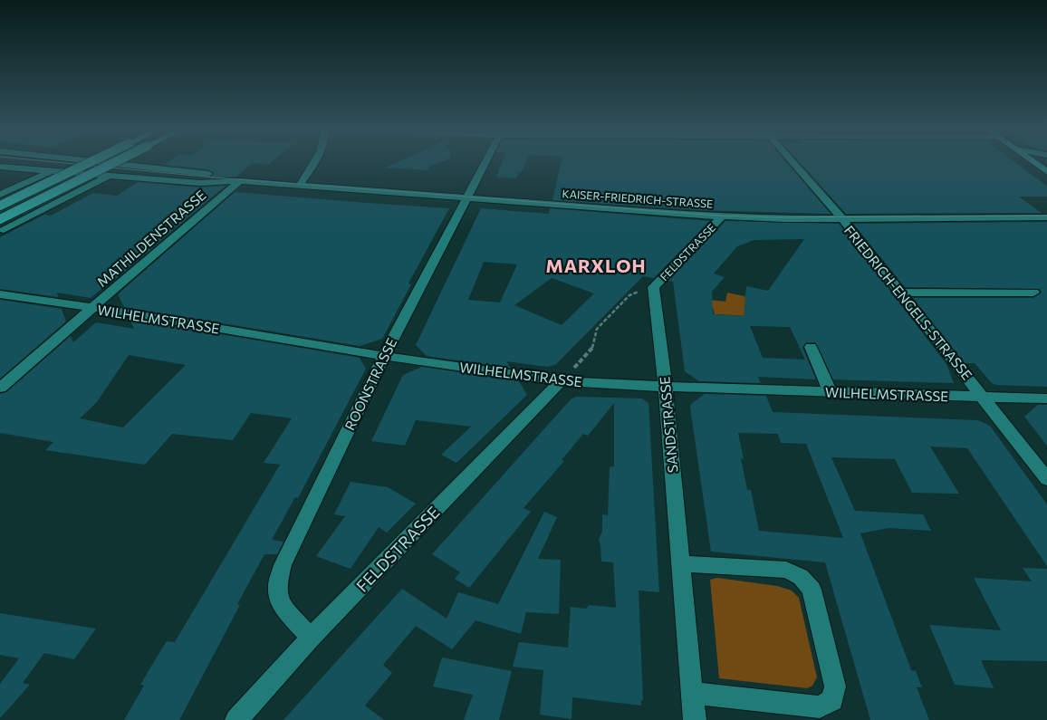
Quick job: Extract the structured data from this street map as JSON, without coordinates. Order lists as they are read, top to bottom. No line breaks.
{"streets":{"street":["KAISER-FRIEDRICH-STRASSE","MATHILDENSTRASSE","FELDSTRASSE","FRIEDRICH-ENGELS-STRASSE","WILHELMSTRASSE","ROONSTRASSE","SANDSTRASSE"]},"crossings":[["KAISER-FRIEDRICH-STRASSE","MATHILDENSTRASSE"],["KAISER-FRIEDRICH-STRASSE","FELDSTRASSE"],["KAISER-FRIEDRICH-STRASSE","FRIEDRICH-ENGELS-STRASSE"],["KAISER-FRIEDRICH-STRASSE","ROONSTRASSE"],["MATHILDENSTRASSE","WILHELMSTRASSE"],["FELDSTRASSE","WILHELMSTRASSE"],["FELDSTRASSE","ROONSTRASSE"],["FELDSTRASSE","SANDSTRASSE"],["FRIEDRICH-ENGELS-STRASSE","WILHELMSTRASSE"],["WILHELMSTRASSE","ROONSTRASSE"],["WILHELMSTRASSE","SANDSTRASSE"]],"districts":["MARXLOH"]}
